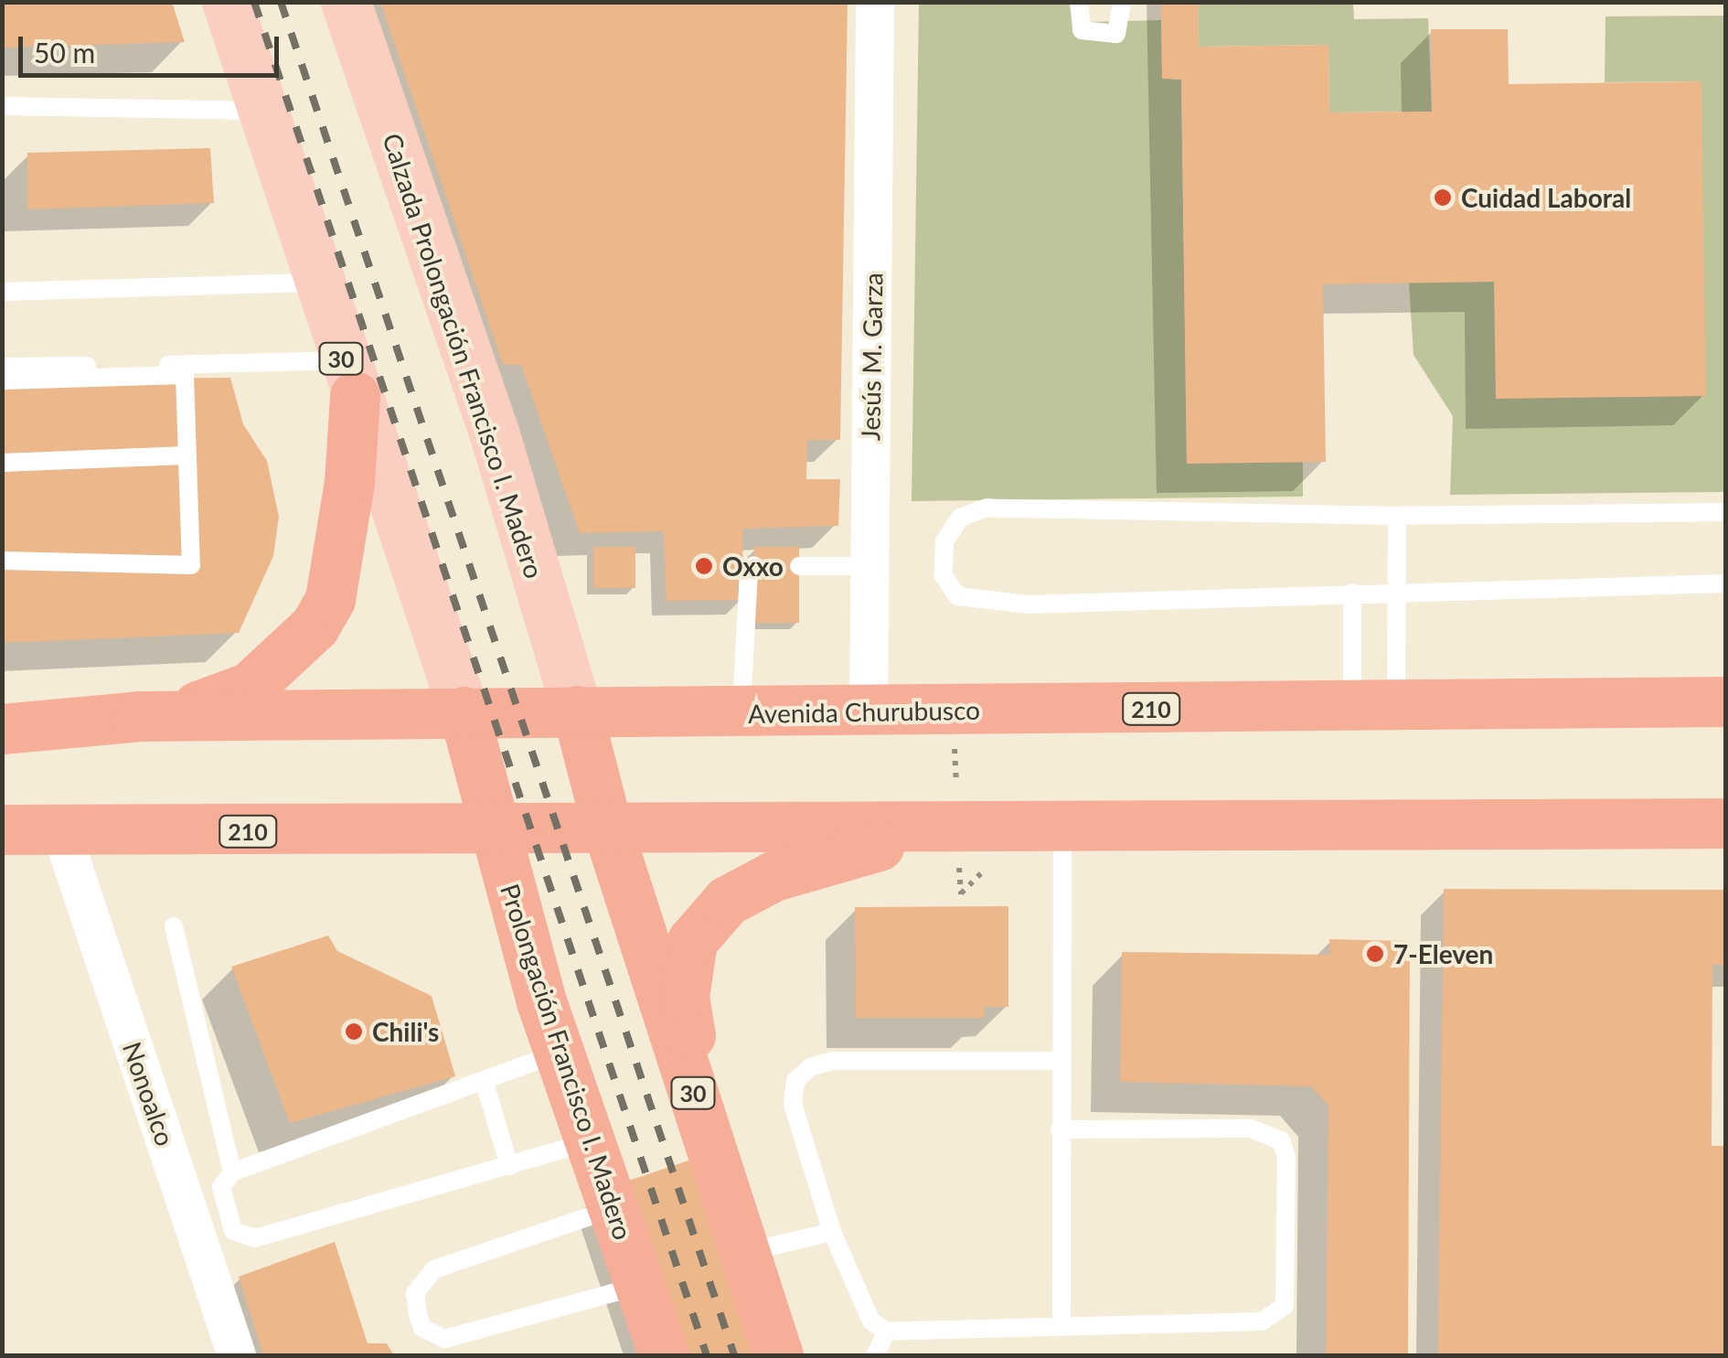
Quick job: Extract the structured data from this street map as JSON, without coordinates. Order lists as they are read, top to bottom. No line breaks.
{"streets":{"highway":["30","210","Avenida Churubusco","Prolongación Francisco I. Madero"],"main road":["Calzada Prolongación Francisco I. Madero"],"street":["Jesús M. Garza","Nonoalco"]},"crossings":[["Calzada Prolongación Francisco I. Madero","30"],["Calzada Prolongación Francisco I. Madero","Avenida Churubusco"],["Jesús M. Garza","Avenida Churubusco"],["30","210"],["30","Avenida Churubusco"],["30","Prolongación Francisco I. Madero"],["210","Prolongación Francisco I. Madero"],["210","Nonoalco"],["Avenida Churubusco","Prolongación Francisco I. Madero"]],"places":["Cuidad Laboral","Oxxo","7-Eleven","Chili's"],"scale_bar":"50 m"}
